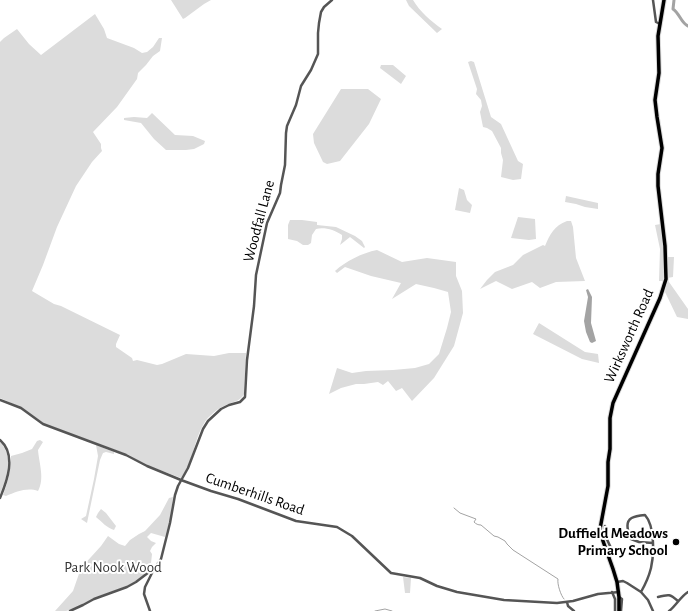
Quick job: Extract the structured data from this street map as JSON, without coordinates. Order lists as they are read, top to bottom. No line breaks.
{"streets":{"main road":["Wirksworth Road"],"street":["Woodfall Lane","Cumberhills Road"]},"crossings":[["Woodfall Lane","Cumberhills Road"],["Wirksworth Road","Cumberhills Road"]],"parks":["Park Nook Wood"],"places":["Duffield Meadows Primary School"]}
